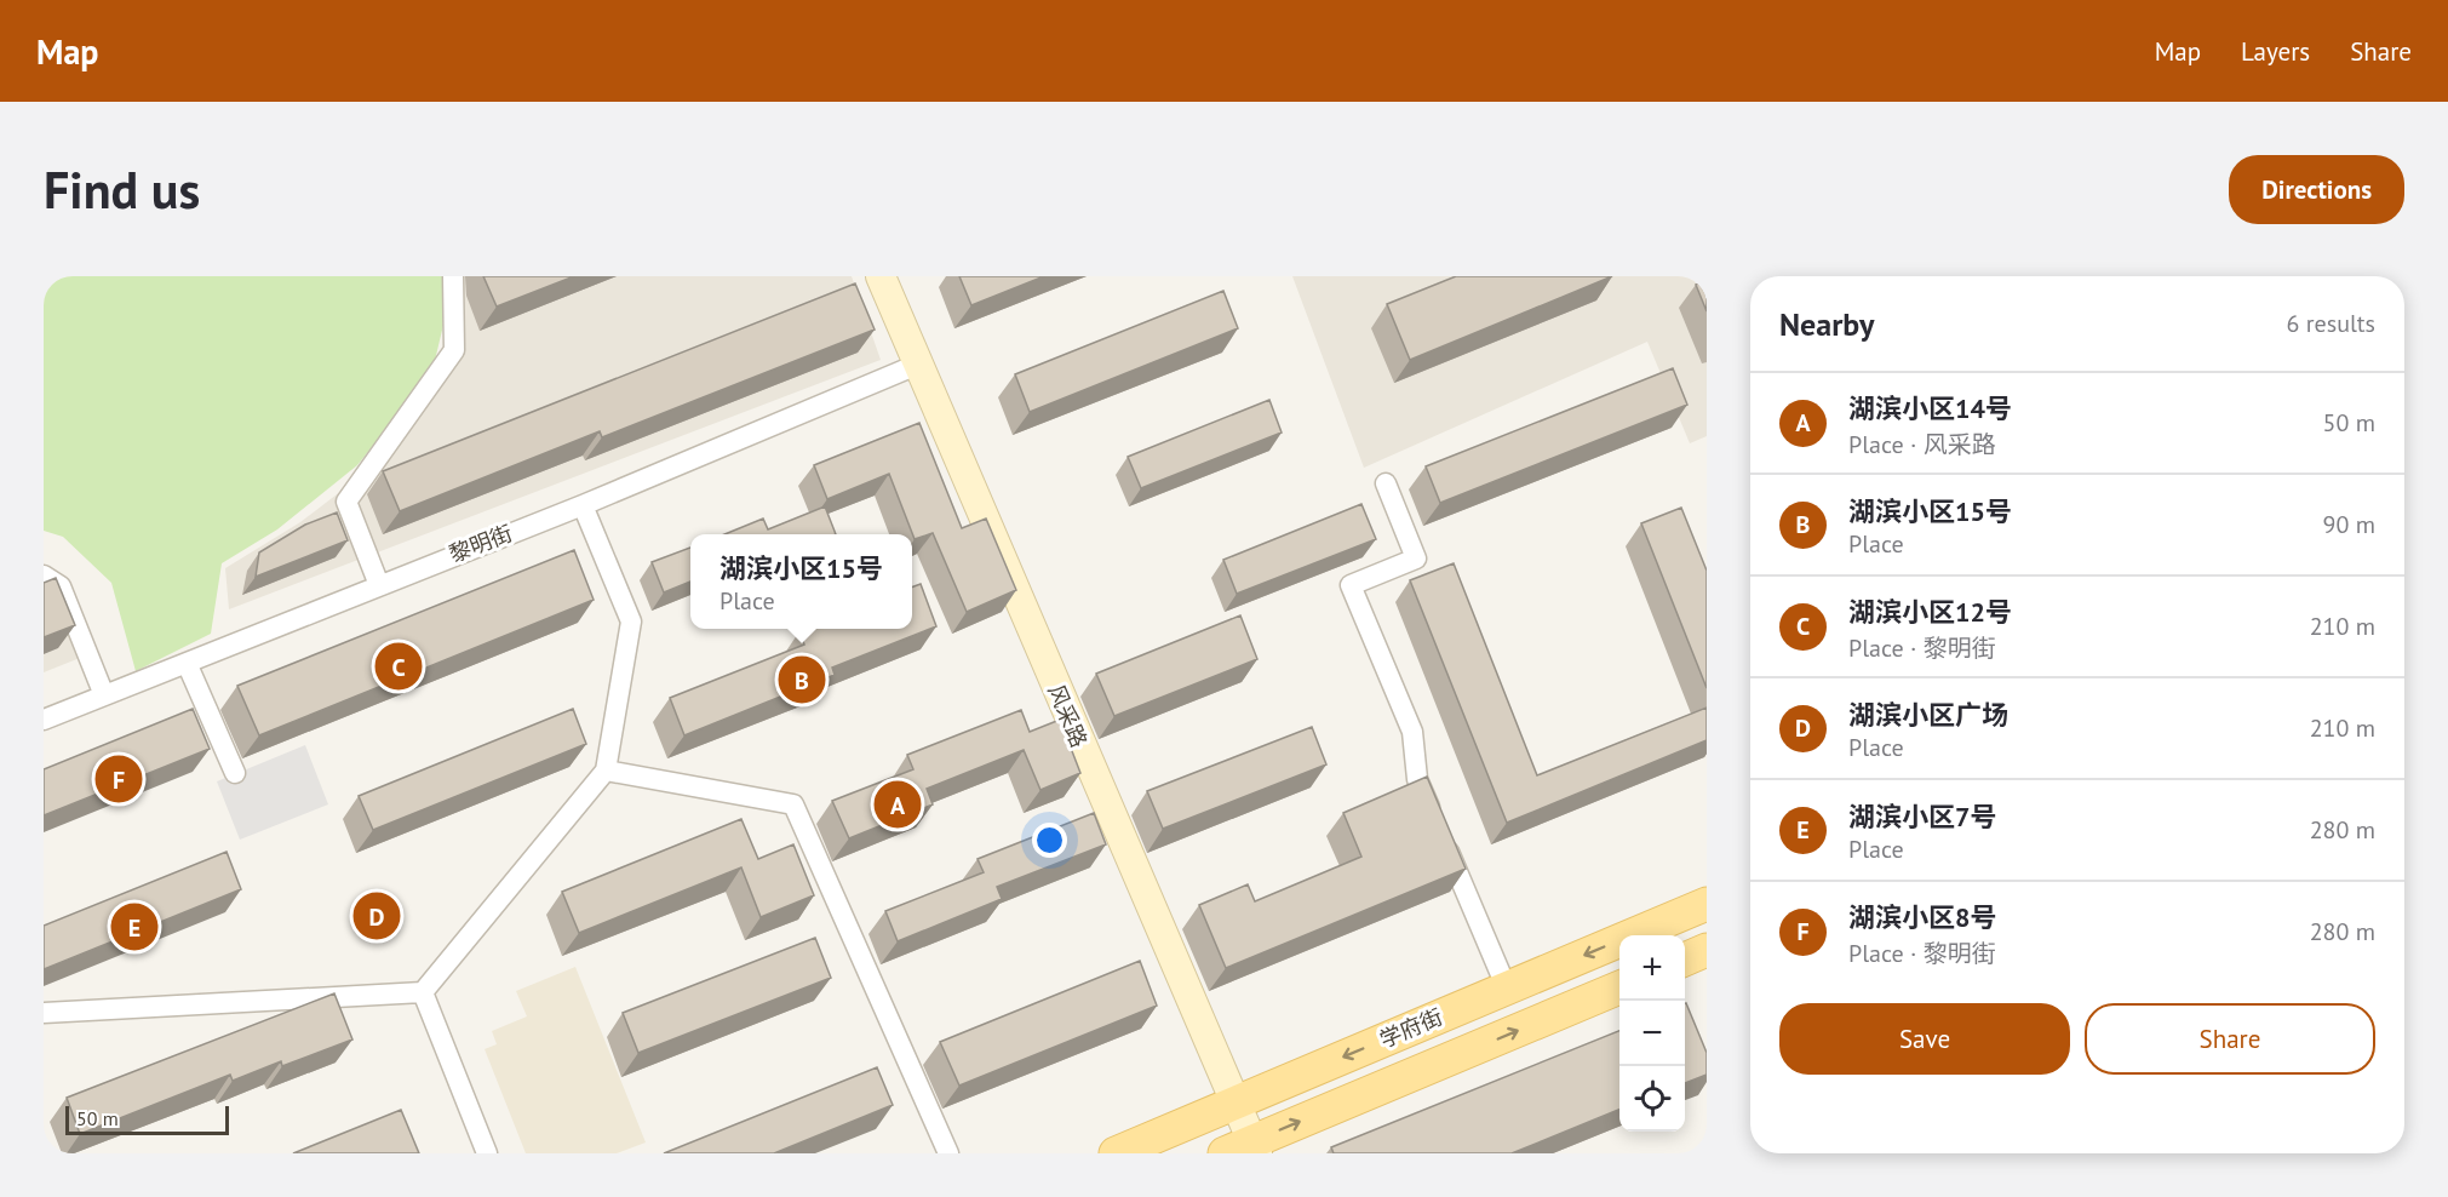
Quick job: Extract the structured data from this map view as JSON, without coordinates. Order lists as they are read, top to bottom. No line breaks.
{"streets":{"main road":["风采路","学府街"],"street":["黎明街"]},"crossings":[["黎明街","风采路"],["风采路","学府街"]],"scale_bar":"50 m","page":{"header":"Map","nav":["Map","Layers","Share"],"buttons":["Directions",["Save","Share"]],"title":"Find us","heading":["Nearby","6 results"],"list":[{"mark":"A","name":"湖滨小区14号","note":"Place · 风采路","value":"50 m"},{"mark":"B","name":"湖滨小区15号","note":"Place","value":"90 m"},{"mark":"C","name":"湖滨小区12号","note":"Place · 黎明街","value":"210 m"},{"mark":"D","name":"湖滨小区广场","note":"Place","value":"210 m"},{"mark":"E","name":"湖滨小区7号","note":"Place","value":"280 m"},{"mark":"F","name":"湖滨小区8号","note":"Place · 黎明街","value":"280 m"}],"popup":["湖滨小区15号","Place"],"pins":["C","B","F","A","D","E"],"map_buttons":["+","−"],"scale":"50 m"}}
